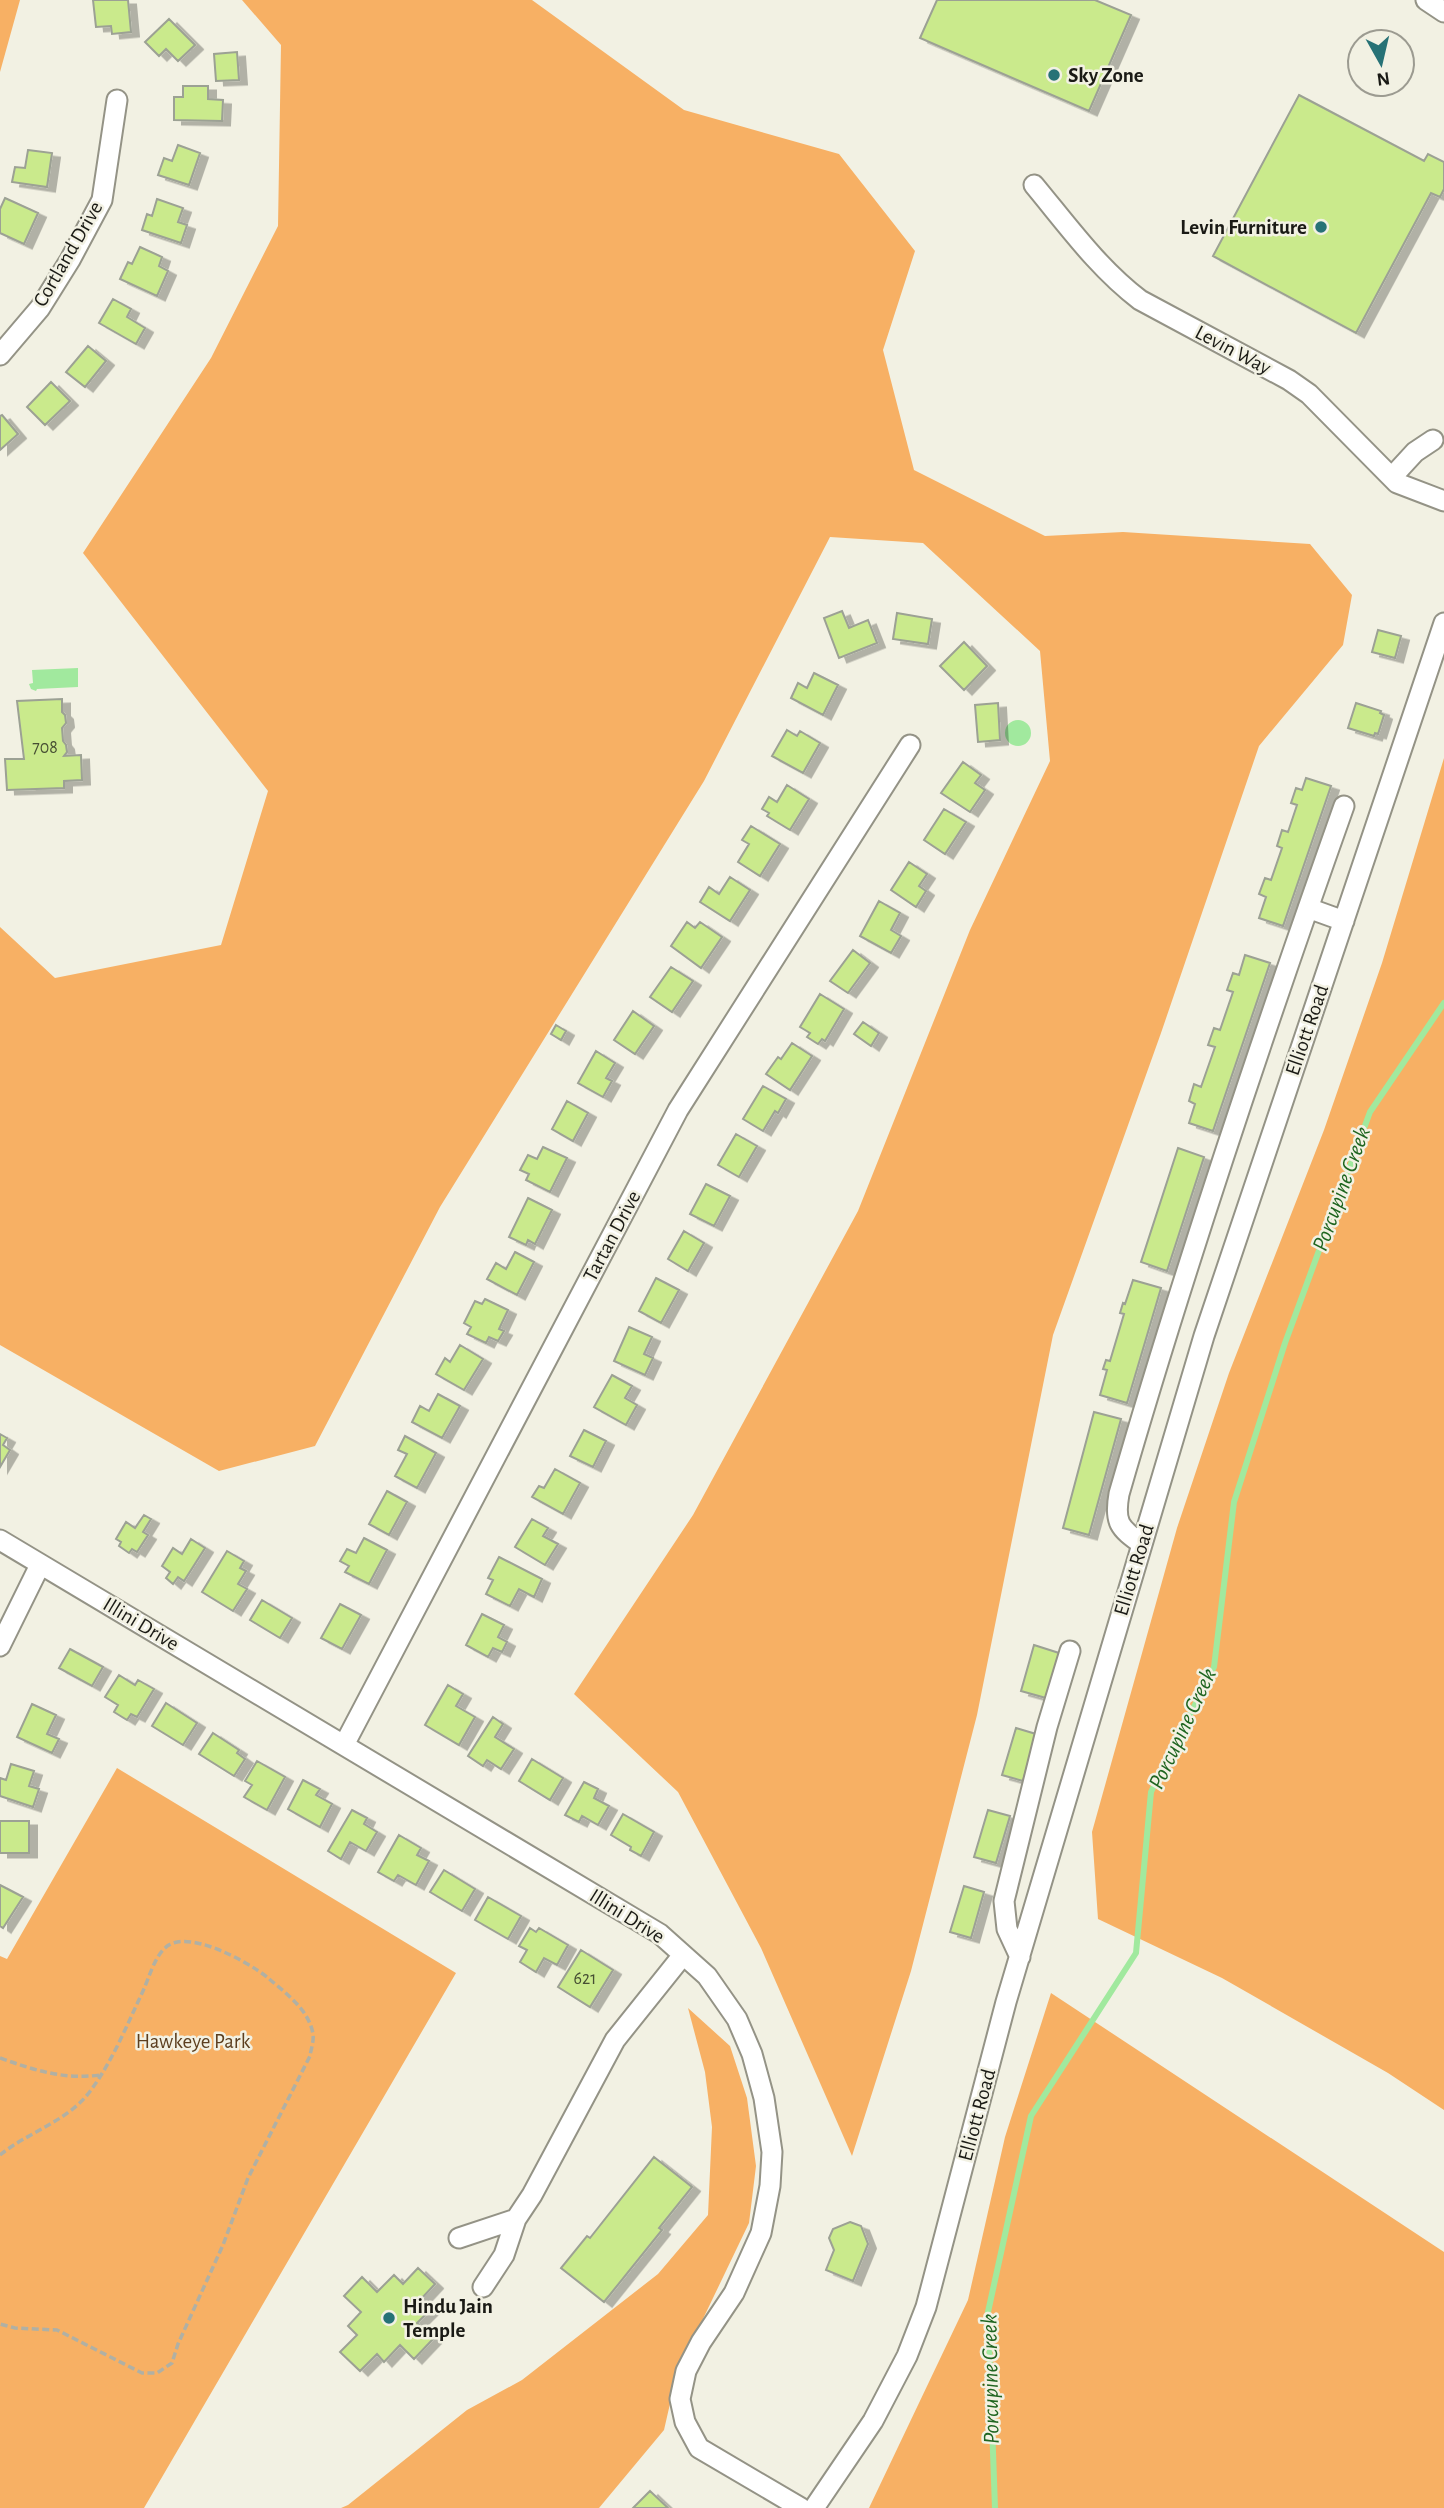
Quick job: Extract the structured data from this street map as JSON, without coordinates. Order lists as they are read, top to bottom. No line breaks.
{"streets":{"street":["Cortland Drive","Levin Way","Elliott Road","Tartan Drive","Illini Drive"]},"crossings":[["Tartan Drive","Illini Drive"]],"water":["Porcupine Creek"],"parks":["Hawkeye Park"],"places":["Sky Zone","Levin Furniture","Hindu Jain Temple"],"house_numbers":["708","621"],"north":"bottom"}
